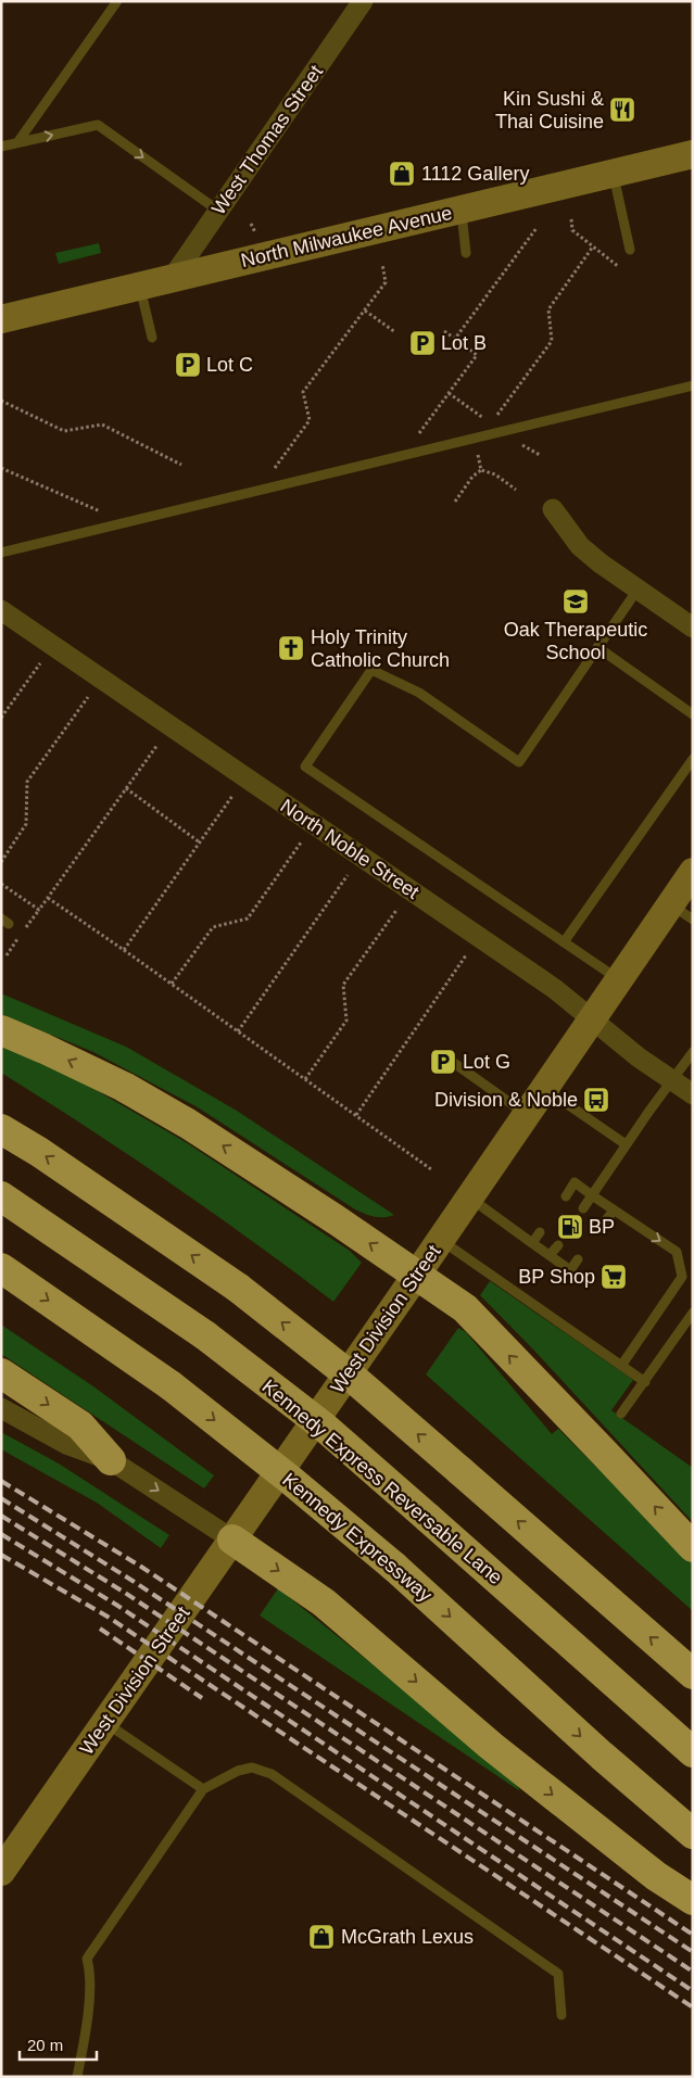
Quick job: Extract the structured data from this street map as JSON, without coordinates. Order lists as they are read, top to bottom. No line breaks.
{"streets":{"highway":["Kennedy Express Reversable Lane","Kennedy Expressway"],"main road":["North Milwaukee Avenue","West Division Street"],"street":["West Thomas Street","North Noble Street"]},"crossings":[["West Thomas Street","North Milwaukee Avenue"],["North Noble Street","West Division Street"]],"places":{"restaurant":["Kin Sushi & Thai Cuisine"],"shop":["1112 Gallery","McGrath Lexus"],"parking":["Lot B","Lot C","Lot G"],"school or university":["Oak Therapeutic School"],"church":["Holy Trinity Catholic Church"],"bus stop":["Division & Noble"],"fuel station":["BP"],"supermarket":["BP Shop"]},"scale_bar":"20 m"}
